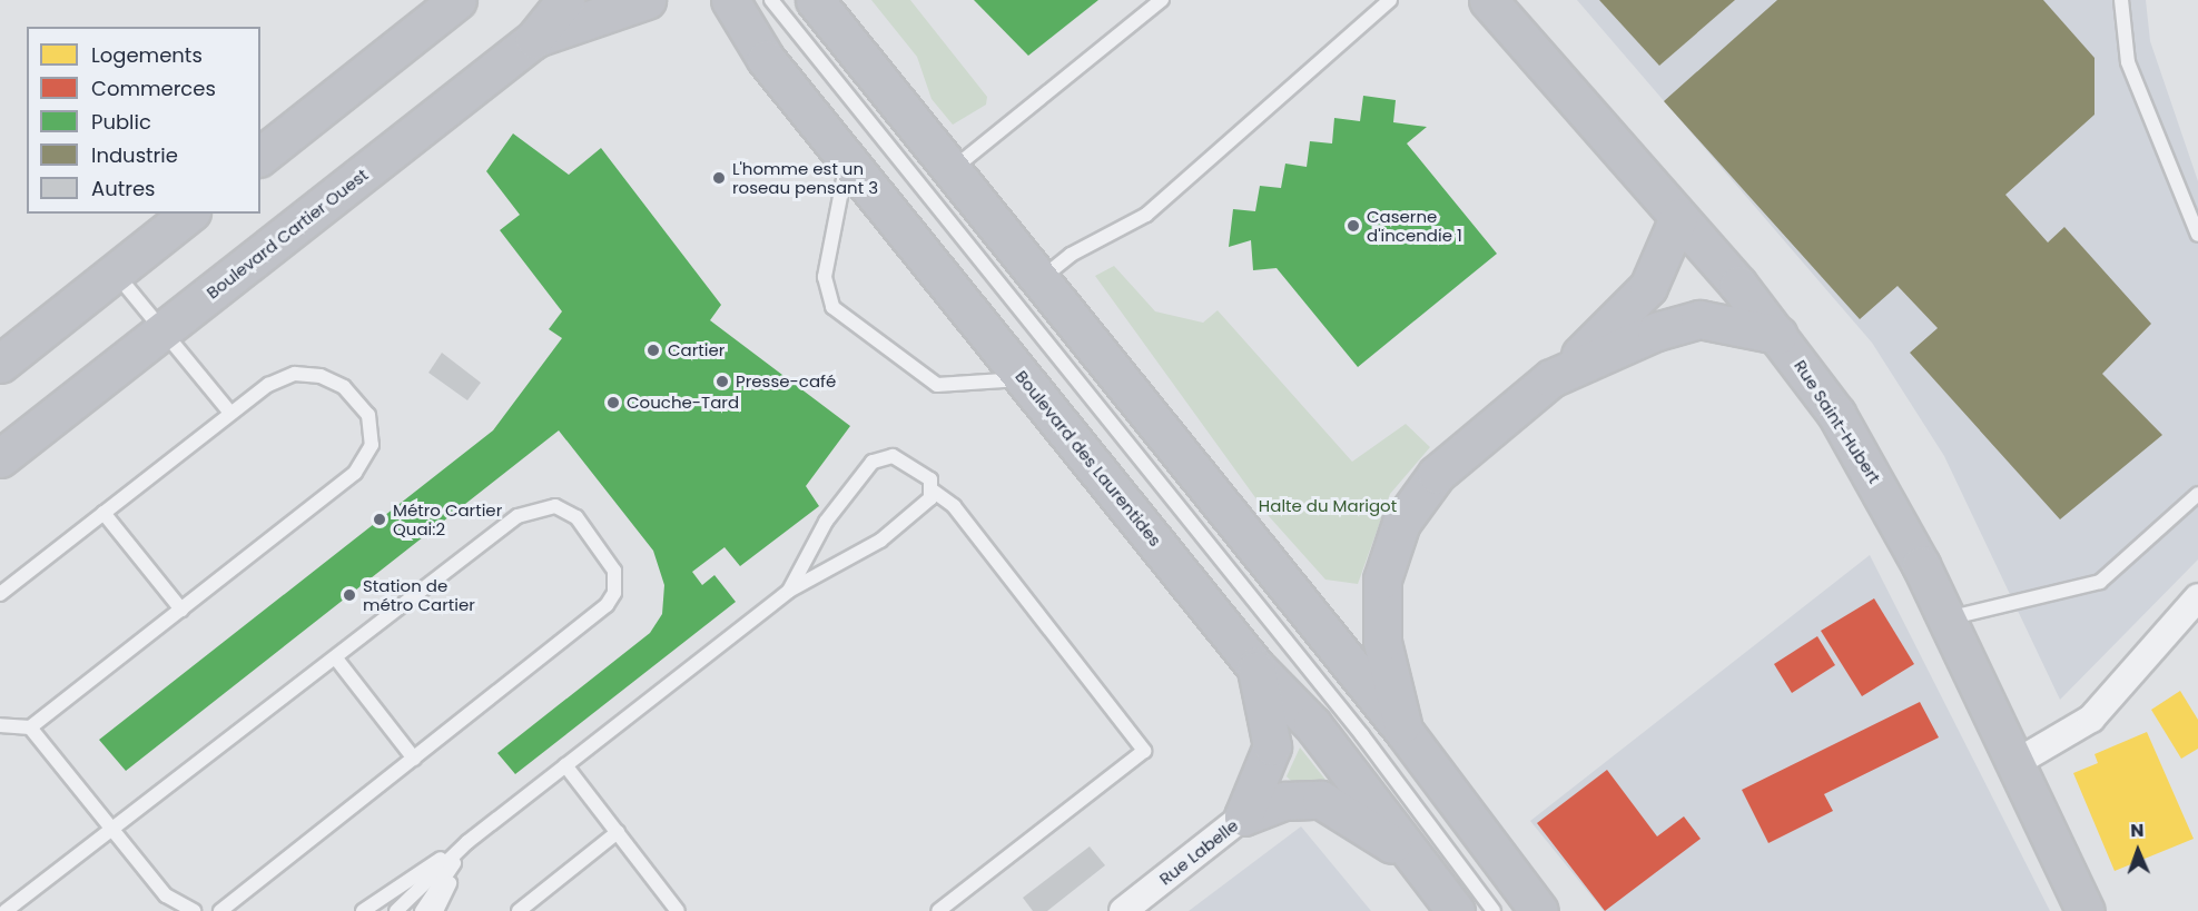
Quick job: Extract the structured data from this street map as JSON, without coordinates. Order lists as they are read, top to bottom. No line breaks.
{"streets":{"main road":["Boulevard Cartier Ouest","Rue Saint-Hubert","Boulevard des Laurentides"],"street":["Rue Labelle"]},"parks":["Halte du Marigot"],"places":["L'homme est un roseau pensant 3","Caserne d'incendie 1","Cartier","Presse-café","Couche-Tard","Métro Cartier Quai:2","Station de métro Cartier"],"legend":["Logements","Commerces","Public","Industrie","Autres"],"north":"top"}
